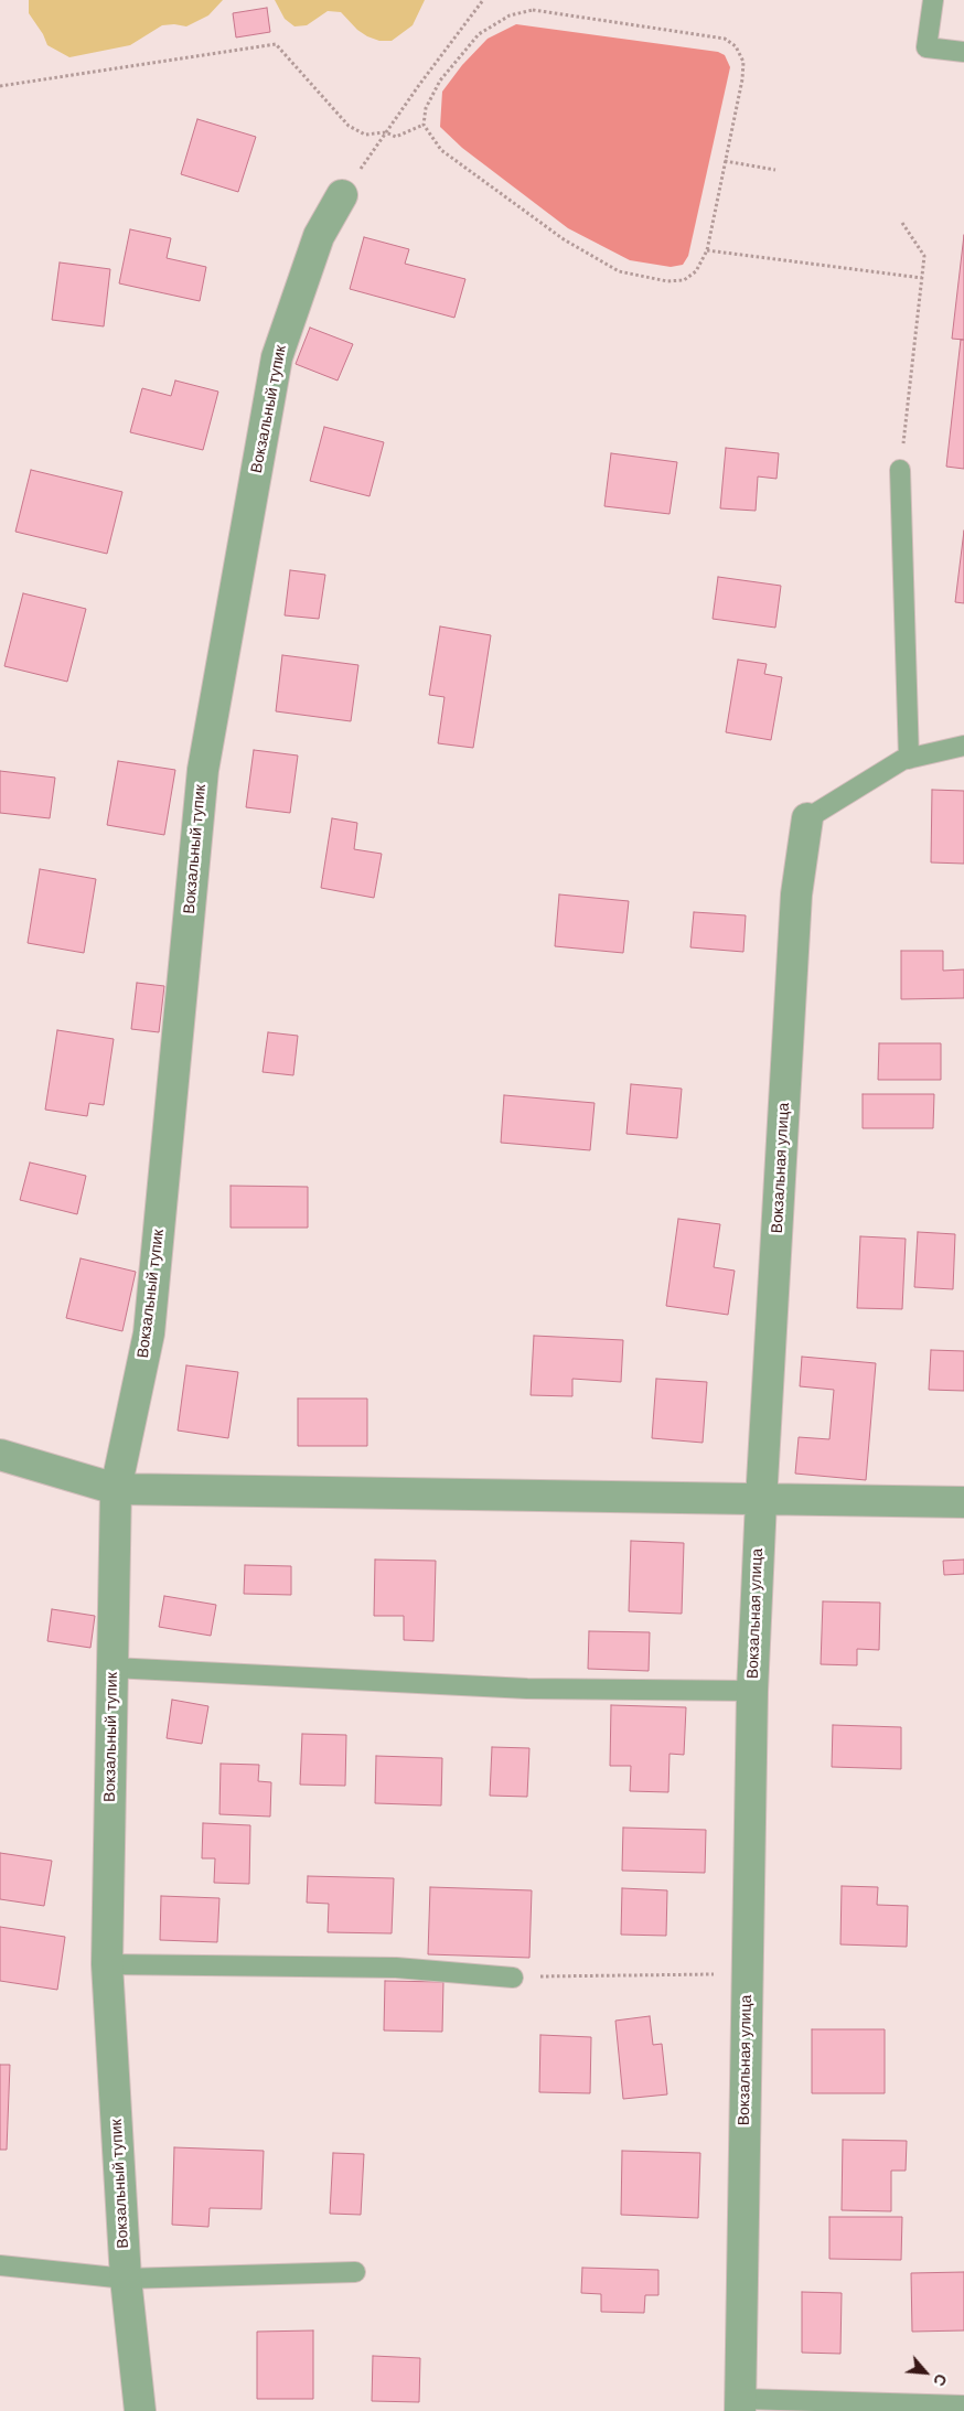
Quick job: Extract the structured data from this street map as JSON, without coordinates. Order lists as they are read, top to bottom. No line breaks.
{"streets":{"street":["Вокзальный тупик","Вокзальная улица"]},"north":"bottom right"}
